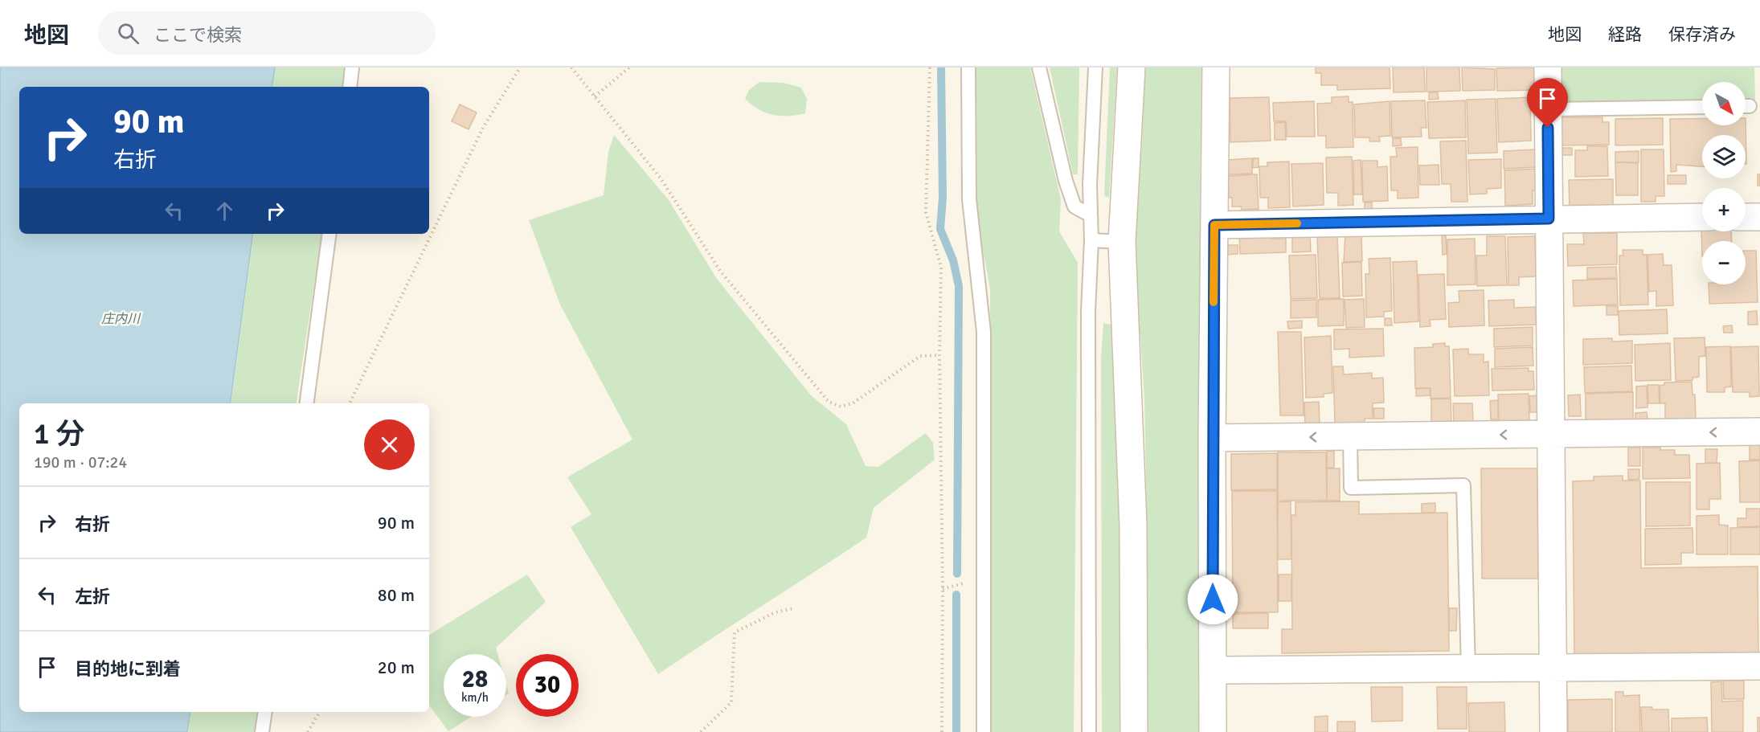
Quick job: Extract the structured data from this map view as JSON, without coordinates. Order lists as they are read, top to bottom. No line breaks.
{"water":["庄内川"],"north":"bottom right","page":{"header":"地図","search":"ここで検索","nav":["地図","経路","保存済み"],"map_buttons":["+","−"],"turn":["90 m","右折"],"heading":["1 分","190 m · 07:24"],"list":[{"name":"右折","value":"90 m"},{"name":"左折","value":"80 m"},{"name":"目的地に到着","value":"20 m"}],"speed":"28 km/h","limit":"30"}}
